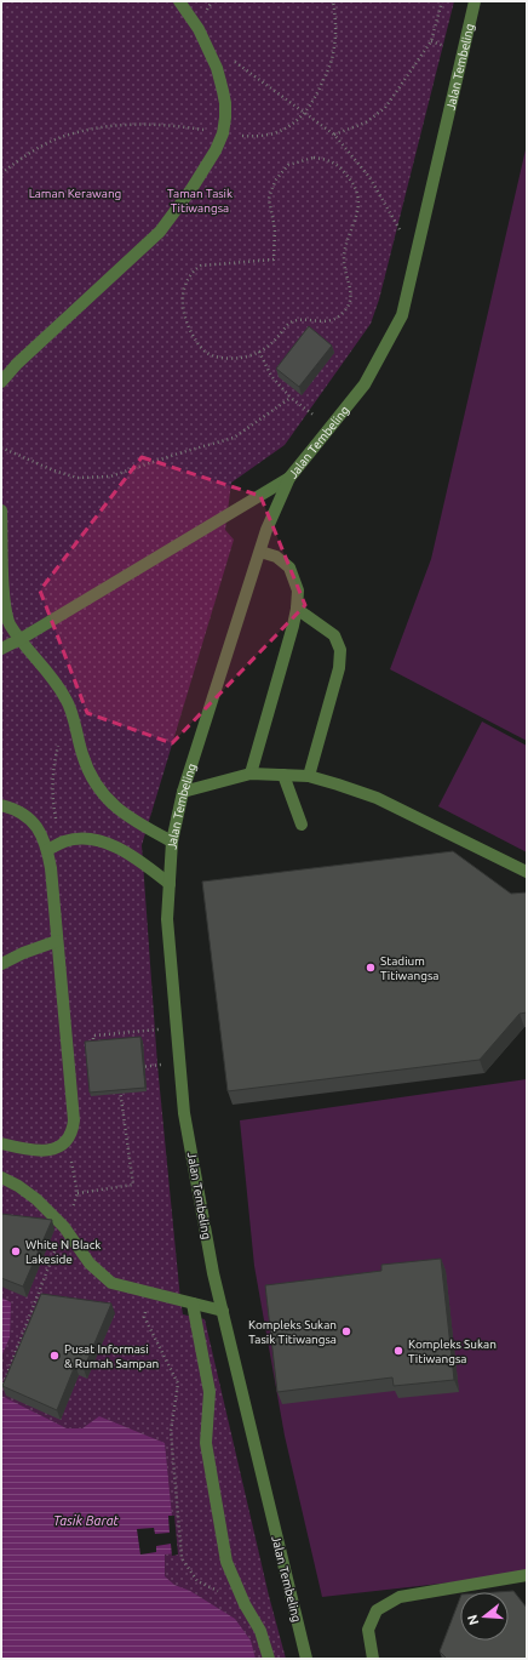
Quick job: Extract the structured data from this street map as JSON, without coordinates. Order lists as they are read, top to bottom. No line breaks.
{"streets":{"street":["Jalan Tembeling"]},"water":["Tasik Barat"],"parks":["Laman Kerawang","Taman Tasik Titiwangsa"],"places":["Stadium Titiwangsa","White N Black Lakeside","Kompleks Sukan Tasik Titiwangsa","Kompleks Sukan Titiwangsa","Pusat Informasi & Rumah Sampan"],"north":"left"}
